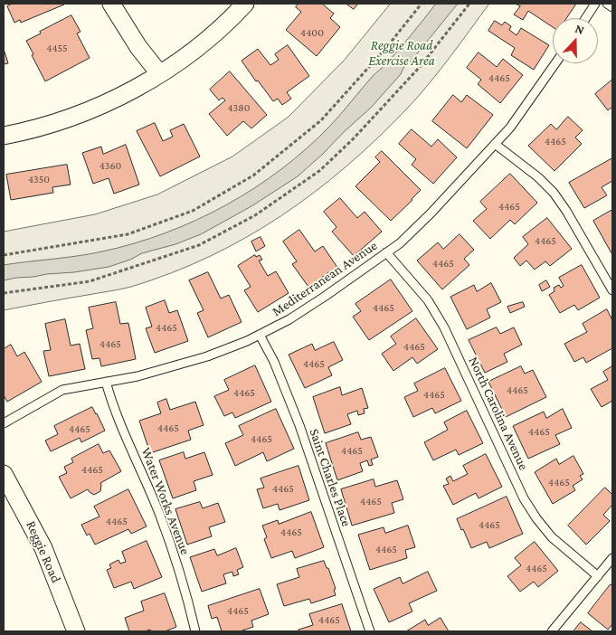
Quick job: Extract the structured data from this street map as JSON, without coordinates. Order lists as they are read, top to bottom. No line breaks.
{"streets":{"street":["Reggie Road"],"lane":["Mediterranean Avenue","North Carolina Avenue","Saint Charles Place","Water Works Avenue"]},"crossings":[["Mediterranean Avenue","North Carolina Avenue"],["Mediterranean Avenue","Saint Charles Place"],["Mediterranean Avenue","Water Works Avenue"]],"parks":["Reggie Road Exercise Area"],"house_numbers":["4400","4455","4465","4380","4465","4360","4350","4465","4465","4465","4465","4465","4465","4465","4465","4465","4465","4465","4465","4465","4465","4465","4465","4465","4465","4465","4465","4465","4465","4465","4465","4465","4465","4465"],"north":"top"}
